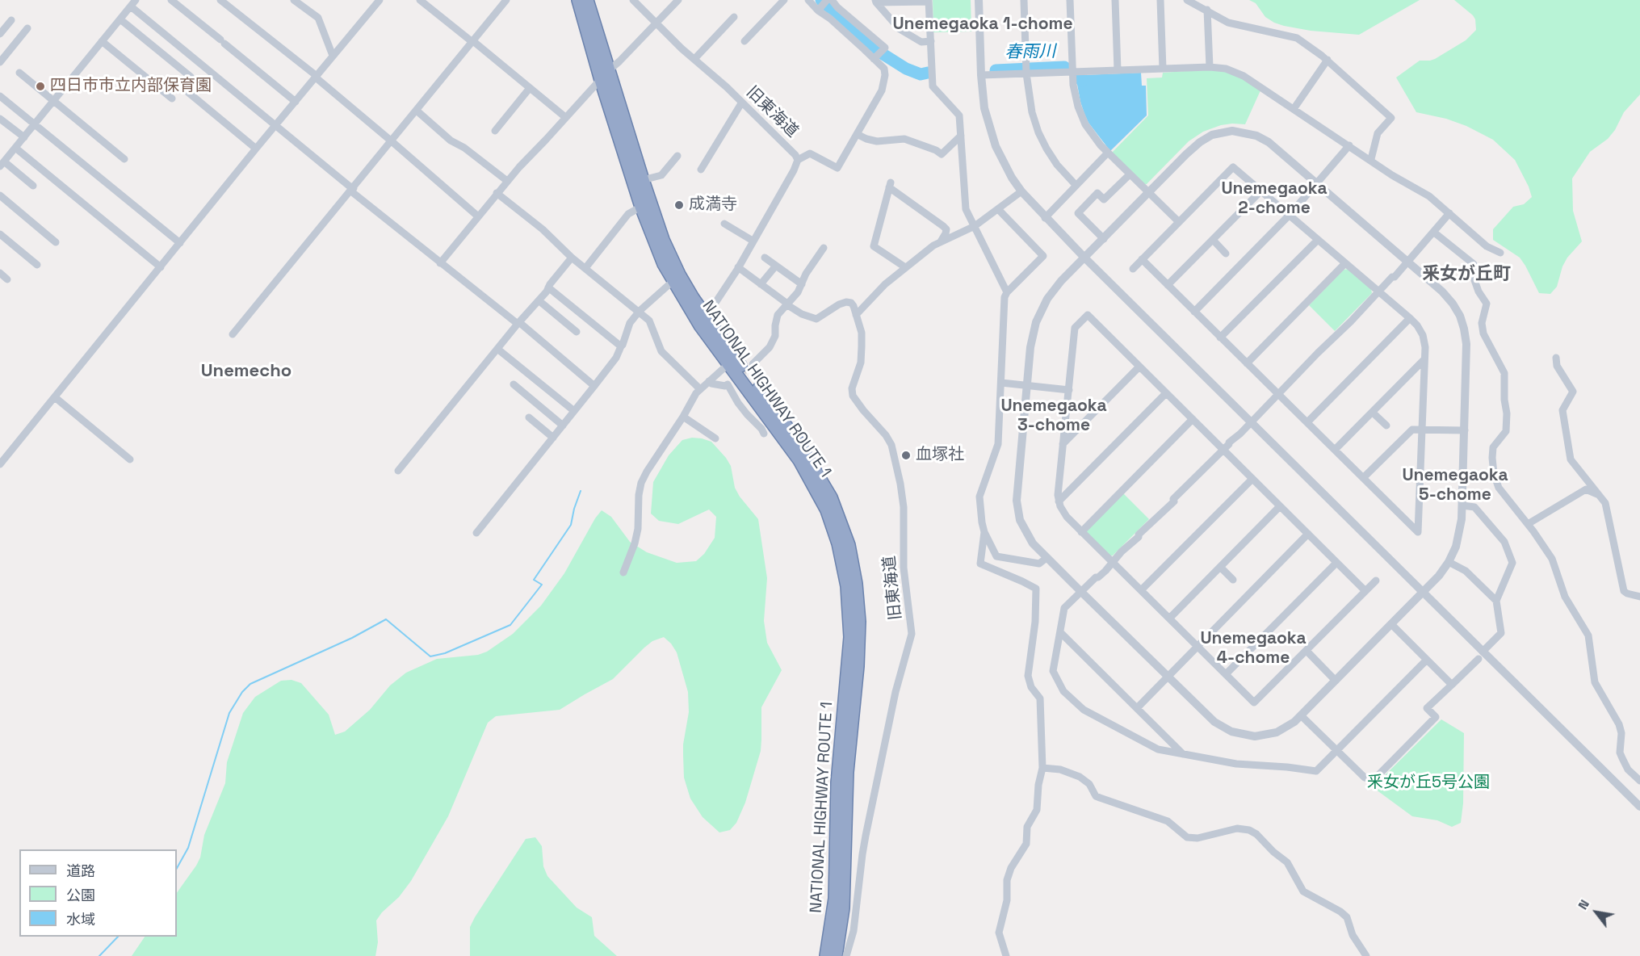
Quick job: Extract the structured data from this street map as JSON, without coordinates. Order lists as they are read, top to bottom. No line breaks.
{"streets":{"highway":["NATIONAL HIGHWAY ROUTE 1"],"street":["旧東海道"]},"crossings":[["旧東海道","NATIONAL HIGHWAY ROUTE 1"]],"districts":["Unemegaoka 1-chome","Unemegaoka 2-chome","釆女が丘町","Unemecho","Unemegaoka 3-chome","Unemegaoka 5-chome","Unemegaoka 4-chome"],"water":["春雨川"],"parks":["釆女が丘5号公園"],"places":["四日市市立内部保育園","成満寺","血塚社"],"legend":["道路","公園","水域"],"north":"top left"}
